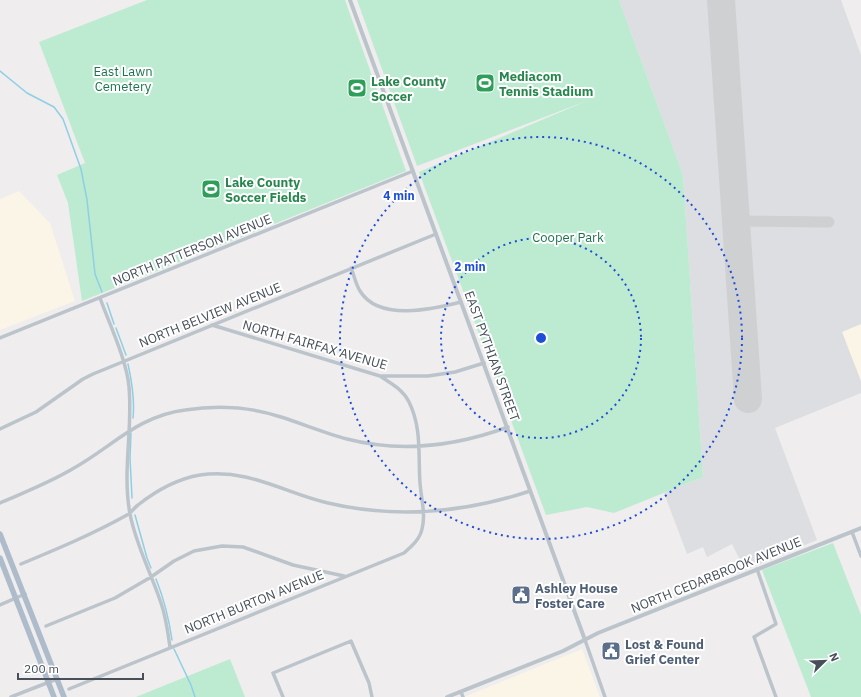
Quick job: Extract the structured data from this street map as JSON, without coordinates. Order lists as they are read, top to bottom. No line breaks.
{"streets":{"street":["NORTH PATTERSON AVENUE","NORTH BELVIEW AVENUE","NORTH FAIRFAX AVENUE","EAST PYTHIAN STREET","NORTH CEDARBROOK AVENUE","NORTH BURTON AVENUE"]},"crossings":[["NORTH PATTERSON AVENUE","EAST PYTHIAN STREET"],["NORTH BELVIEW AVENUE","NORTH FAIRFAX AVENUE"],["NORTH BELVIEW AVENUE","EAST PYTHIAN STREET"],["NORTH FAIRFAX AVENUE","EAST PYTHIAN STREET"],["NORTH FAIRFAX AVENUE","NORTH BURTON AVENUE"],["EAST PYTHIAN STREET","NORTH CEDARBROOK AVENUE"]],"parks":["East Lawn Cemetery","Cooper Park"],"places":{"sports":["Mediacom Tennis Stadium","Lake County Soccer","Lake County Soccer Fields"],"public building":["Ashley House Foster Care","Lost & Found Grief Center"]},"scale_bar":"200 m","north":"top right","rings":["4 min","2 min"]}
